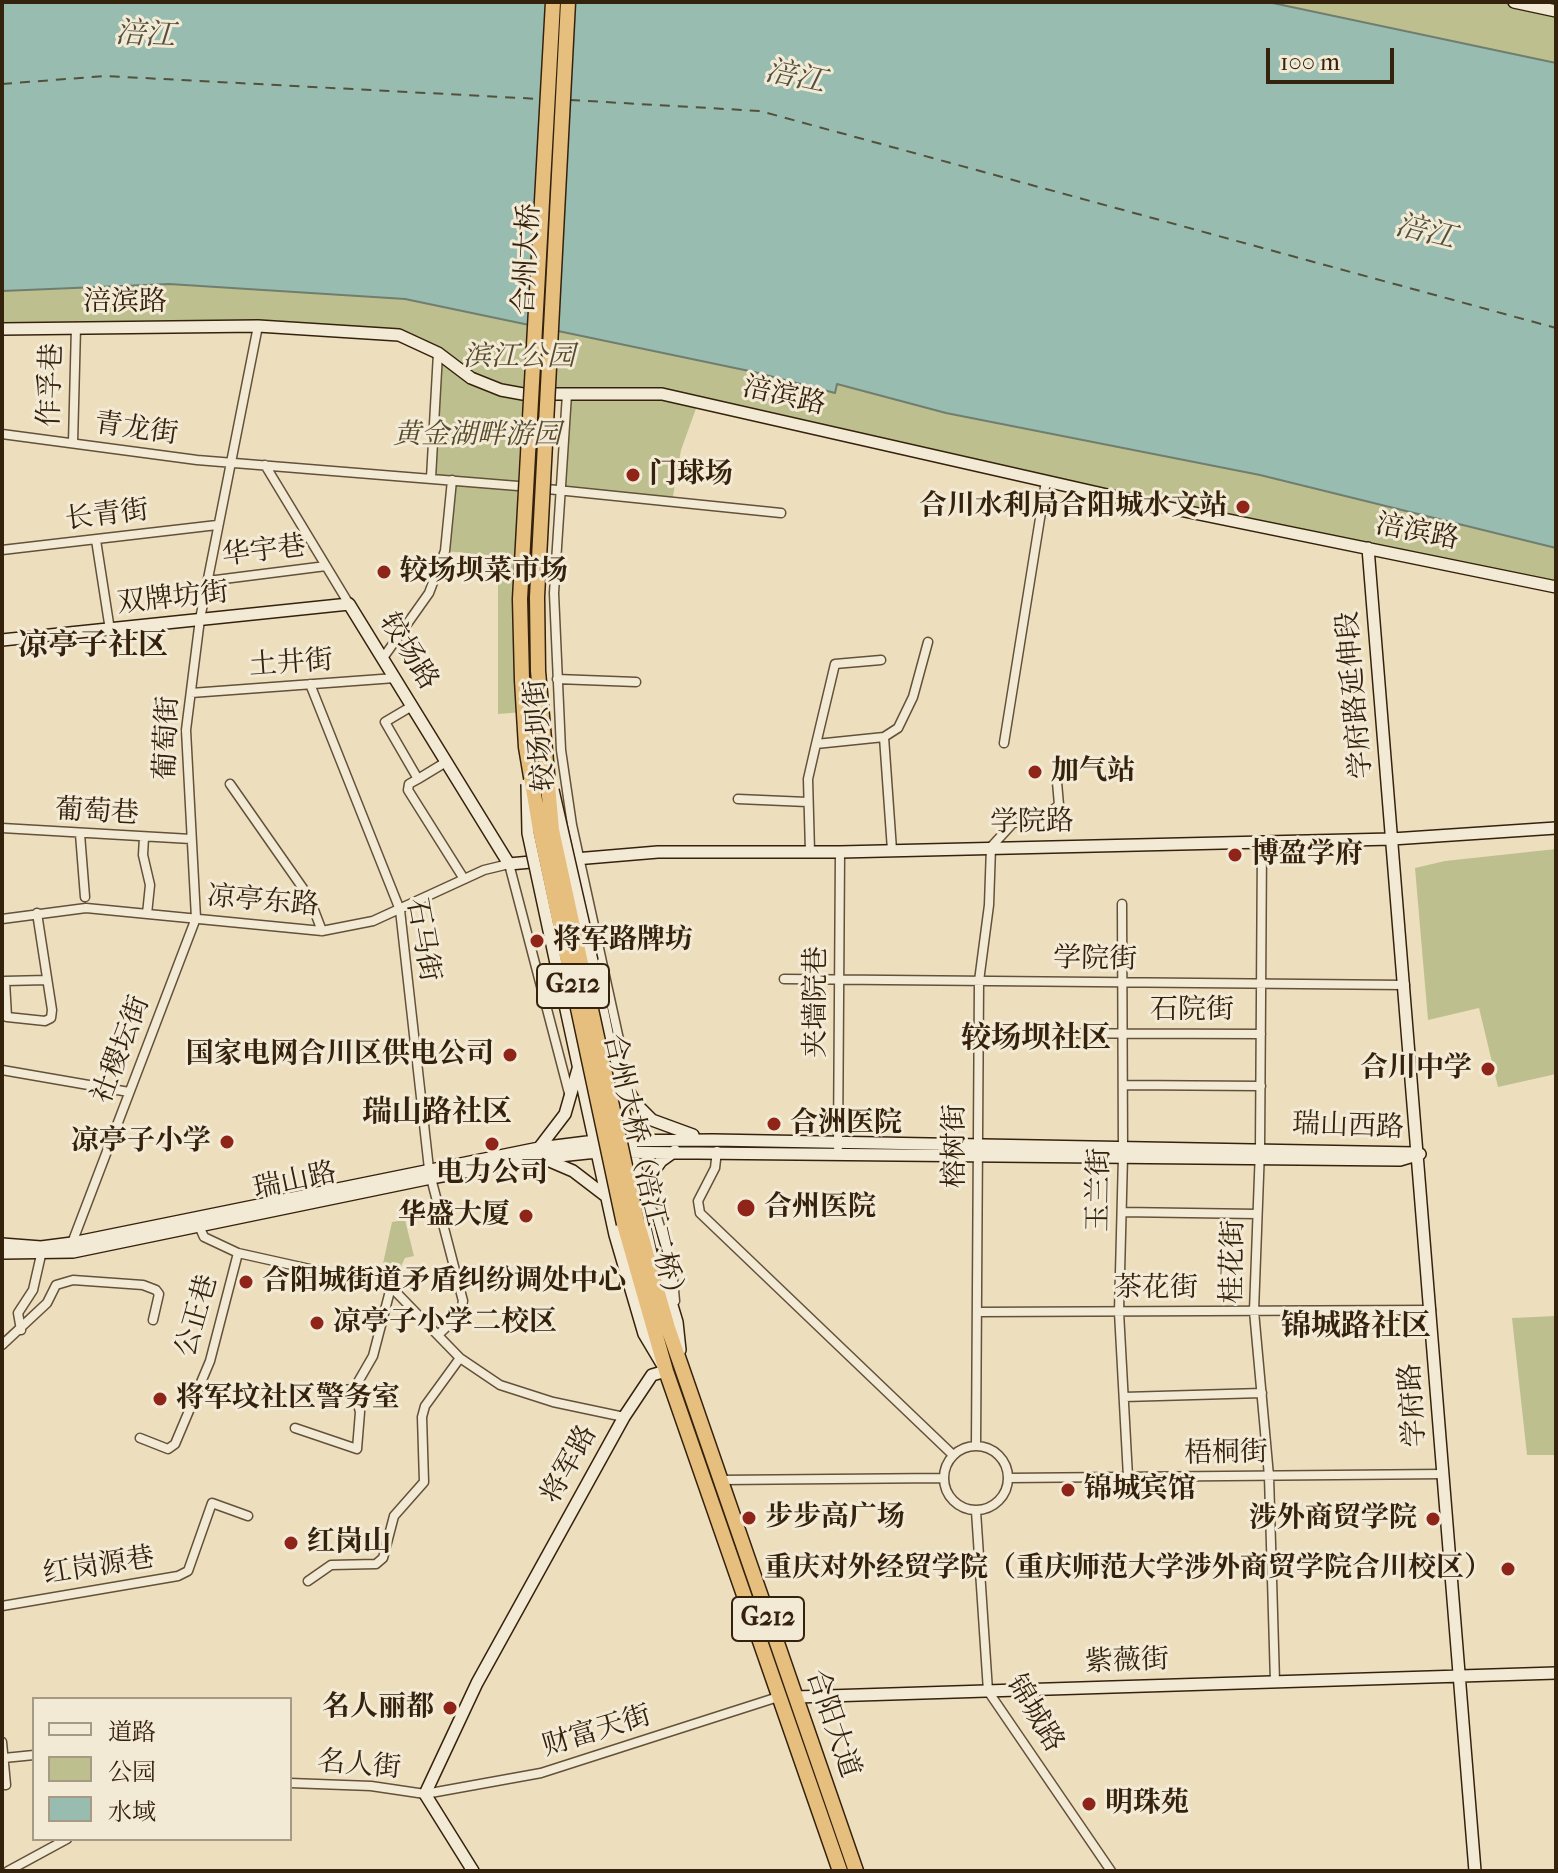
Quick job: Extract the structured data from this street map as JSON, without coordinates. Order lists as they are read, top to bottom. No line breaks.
{"streets":{"highway":["合州大桥","G212","合州大桥（涪江二桥）","合阳大道"],"main road":["涪滨路","双牌坊街","较场路","学府路延伸段","学院路","瑞山西路","瑞山路","学府路","将军路","紫薇街"],"street":["作孚巷","青龙街","长青街","华宇巷","土井街","较场坝街","葡萄街","葡萄巷","凉亭东路","石马街","学院街","夹墙院巷","石院街","社稷坛街","榕树街","玉兰街","桂花街","茶花街","公正巷","梧桐街","红岗源巷","锦城路","财富天街","名人街"]},"crossings":[["合州大桥","合州大桥（涪江二桥）"],["涪滨路","作孚巷"],["涪滨路","学府路延伸段"],["涪滨路","较场坝街"],["涪滨路","葡萄街"],["作孚巷","青龙街"],["青龙街","较场路"],["青龙街","较场坝街"],["青龙街","葡萄街"],["长青街","葡萄街"],["华宇巷","较场路"],["华宇巷","葡萄街"],["双牌坊街","较场路"],["双牌坊街","葡萄街"],["较场路","土井街"],["较场路","学院路"],["较场路","凉亭东路"],["土井街","葡萄街"],["土井街","石马街"],["学府路延伸段","学院路"],["学府路延伸段","学府路"],["较场坝街","学院路"],["葡萄街","葡萄巷"],["葡萄街","凉亭东路"],["葡萄街","社稷坛街"],["学院路","凉亭东路"],["学院路","夹墙院巷"],["学院路","榕树街"],["学院路","桂花街"],["学院路","学府路"],["凉亭东路","石马街"],["凉亭东路","社稷坛街"],["石马街","瑞山路"],["学院街","夹墙院巷"],["学院街","榕树街"],["学院街","玉兰街"],["学院街","桂花街"],["学院街","学府路"],["夹墙院巷","瑞山西路"],["石院街","榕树街"],["石院街","玉兰街"],["石院街","桂花街"],["社稷坛街","瑞山路"],["瑞山西路","榕树街"],["瑞山西路","瑞山路"],["瑞山西路","玉兰街"],["瑞山西路","桂花街"],["瑞山西路","学府路"],["榕树街","茶花街"],["榕树街","梧桐街"],["榕树街","锦城路"],["合州大桥（涪江二桥）","将军路"],["合州大桥（涪江二桥）","合阳大道"],["玉兰街","茶花街"],["玉兰街","梧桐街"],["桂花街","茶花街"],["桂花街","梧桐街"],["桂花街","紫薇街"],["茶花街","学府路"],["学府路","梧桐街"],["学府路","紫薇街"],["梧桐街","锦城路"],["将军路","合阳大道"],["将军路","财富天街"],["将军路","名人街"],["紫薇街","锦城路"],["紫薇街","合阳大道"],["合阳大道","财富天街"],["财富天街","名人街"]],"districts":["凉亭子社区","较场坝社区","瑞山路社区","锦城路社区"],"water":["涪江"],"parks":["滨江公园","黄金湖畔游园"],"places":["门球场","合川水利局合阳城水文站","较场坝菜市场","加气站","博盈学府","将军路牌坊","国家电网合川区供电公司","合川中学","合洲医院","凉亭子小学","电力公司","合州医院","华盛大厦","合阳城街道矛盾纠纷调处中心","凉亭子小学二校区","将军坟社区警务室","锦城宾馆","步步高广场","涉外商贸学院","红岗山","重庆对外经贸学院（重庆师范大学涉外商贸学院合川校区）","名人丽都","明珠苑"],"legend":["道路","公园","水域"],"scale_bar":"100 m"}
